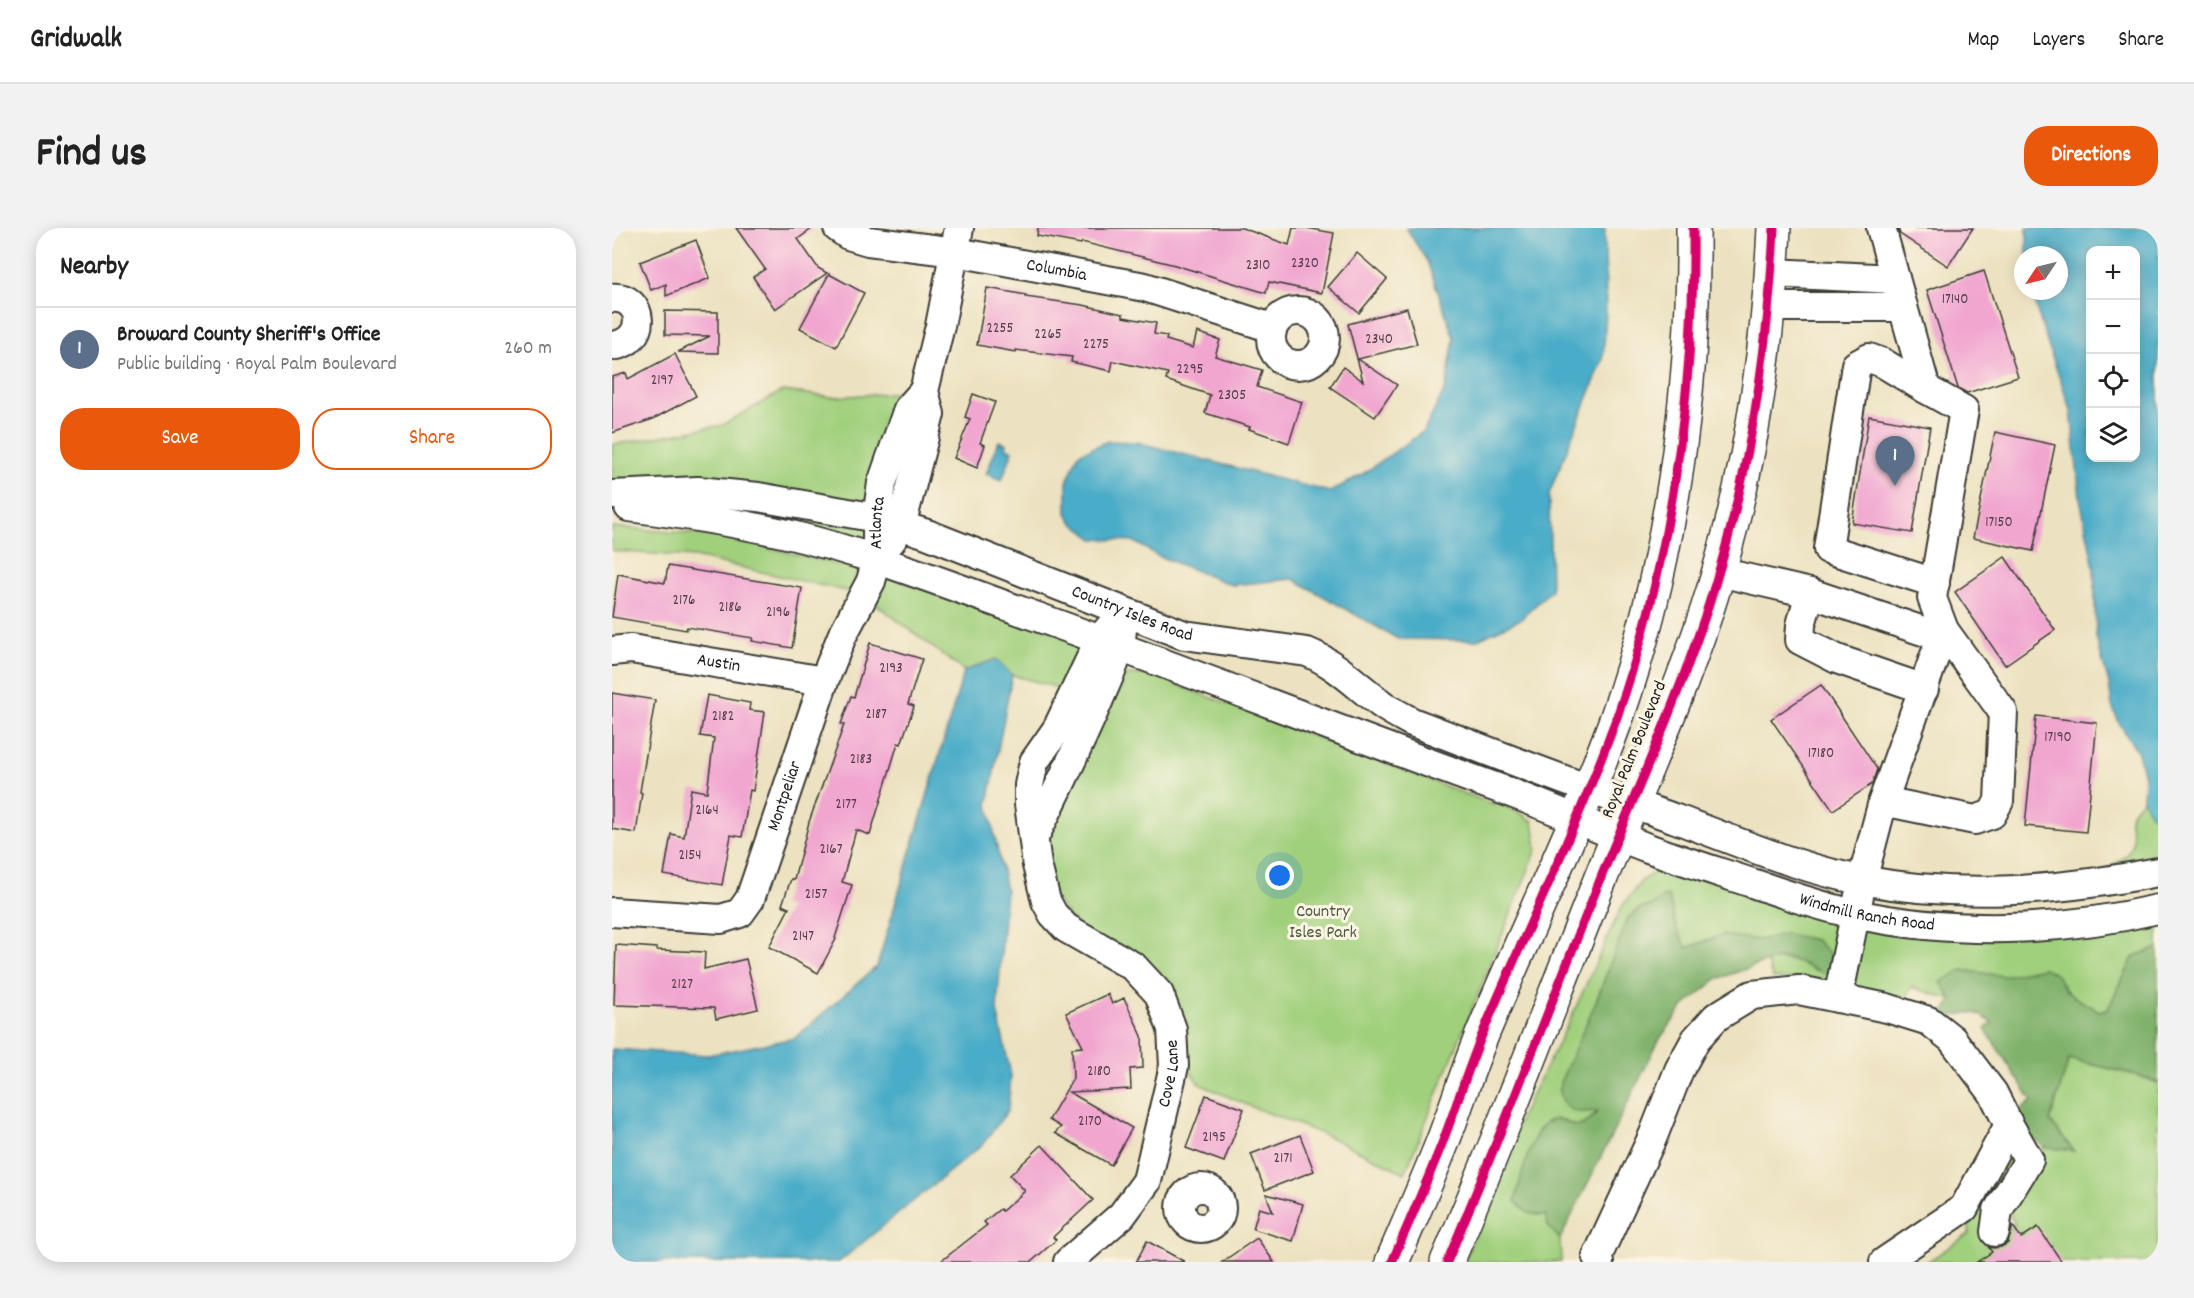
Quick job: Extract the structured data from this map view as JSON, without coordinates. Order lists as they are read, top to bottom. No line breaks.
{"streets":{"main road":["Royal Palm Boulevard"],"street":["Columbia","Atlanta","Country Isles Road","Austin","Montpeliar","Windmill Ranch Road","Cove Lane"]},"crossings":[["Columbia","Atlanta"],["Atlanta","Country Isles Road"],["Atlanta","Montpeliar"],["Country Isles Road","Royal Palm Boulevard"],["Country Isles Road","Montpeliar"],["Country Isles Road","Windmill Ranch Road"],["Country Isles Road","Cove Lane"],["Austin","Montpeliar"],["Royal Palm Boulevard","Windmill Ranch Road"]],"parks":["Country Isles Park"],"house_numbers":["2320","2310","17140","2255","2265","2340","2275","2295","2197","2305","17150","2176","2186","2196","2193","2187","2182","17190","17180","2183","2177","2164","2167","2154","2157","2147","2127","2180","2170","2195","2171"],"north":"bottom left","page":{"header":"Gridwalk","nav":["Map","Layers","Share"],"title":"Find us","buttons":["Directions",["Save","Share"]],"heading":"Nearby","map_buttons":["+","−"],"list":[{"mark":"1","name":"Broward County Sheriff's Office","note":"Public building · Royal Palm Boulevard","value":"260 m"}],"pins":"1"}}
